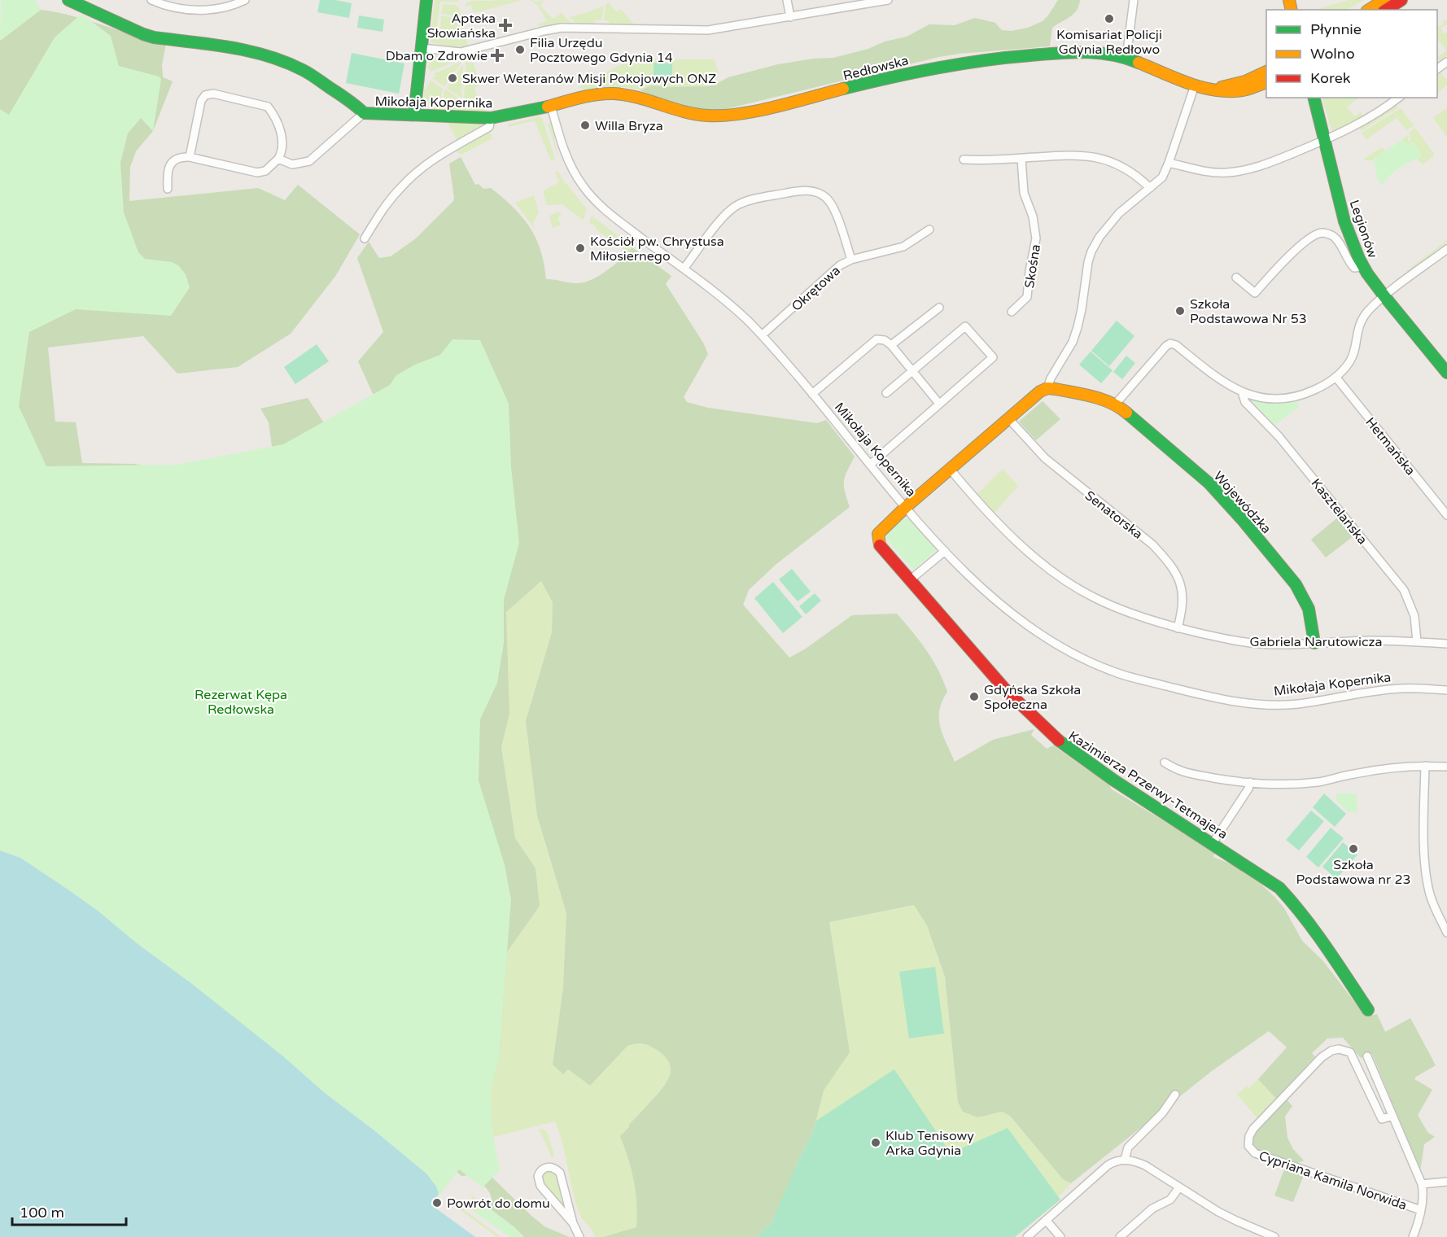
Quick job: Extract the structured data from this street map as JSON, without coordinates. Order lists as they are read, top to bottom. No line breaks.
{"streets":{"street":["Redłowska","Mikołaja Kopernika","Legionów","Skośna","Okrętowa","Hetmańska","Wojewódzka","Kasztelańska","Senatorska","Gabriela Narutowicza","Kazimierza Przerwy-Tetmajera","Cypriana Kamila Norwida"]},"crossings":[["Redłowska","Mikołaja Kopernika"],["Mikołaja Kopernika","Okrętowa"],["Mikołaja Kopernika","Kazimierza Przerwy-Tetmajera"],["Wojewódzka","Gabriela Narutowicza"],["Kasztelańska","Gabriela Narutowicza"],["Senatorska","Gabriela Narutowicza"]],"parks":["Rezerwat Kępa Redłowska"],"places":{"other":["Komisariat Policji Gdynia Redłowo","Filia Urzędu Pocztowego Gdynia 14","Skwer Weteranów Misji Pokojowych ONZ","Willa Bryza","Kościół pw. Chrystusa Miłosiernego","Szkoła Podstawowa Nr 53","Gdyńska Szkoła Społeczna","Szkoła Podstawowa nr 23","Klub Tenisowy Arka Gdynia","Powrót do domu"],"health":["Apteka Słowiańska","Dbam o Zdrowie"]},"legend":["Płynnie","Wolno","Korek"],"scale_bar":"100 m"}
